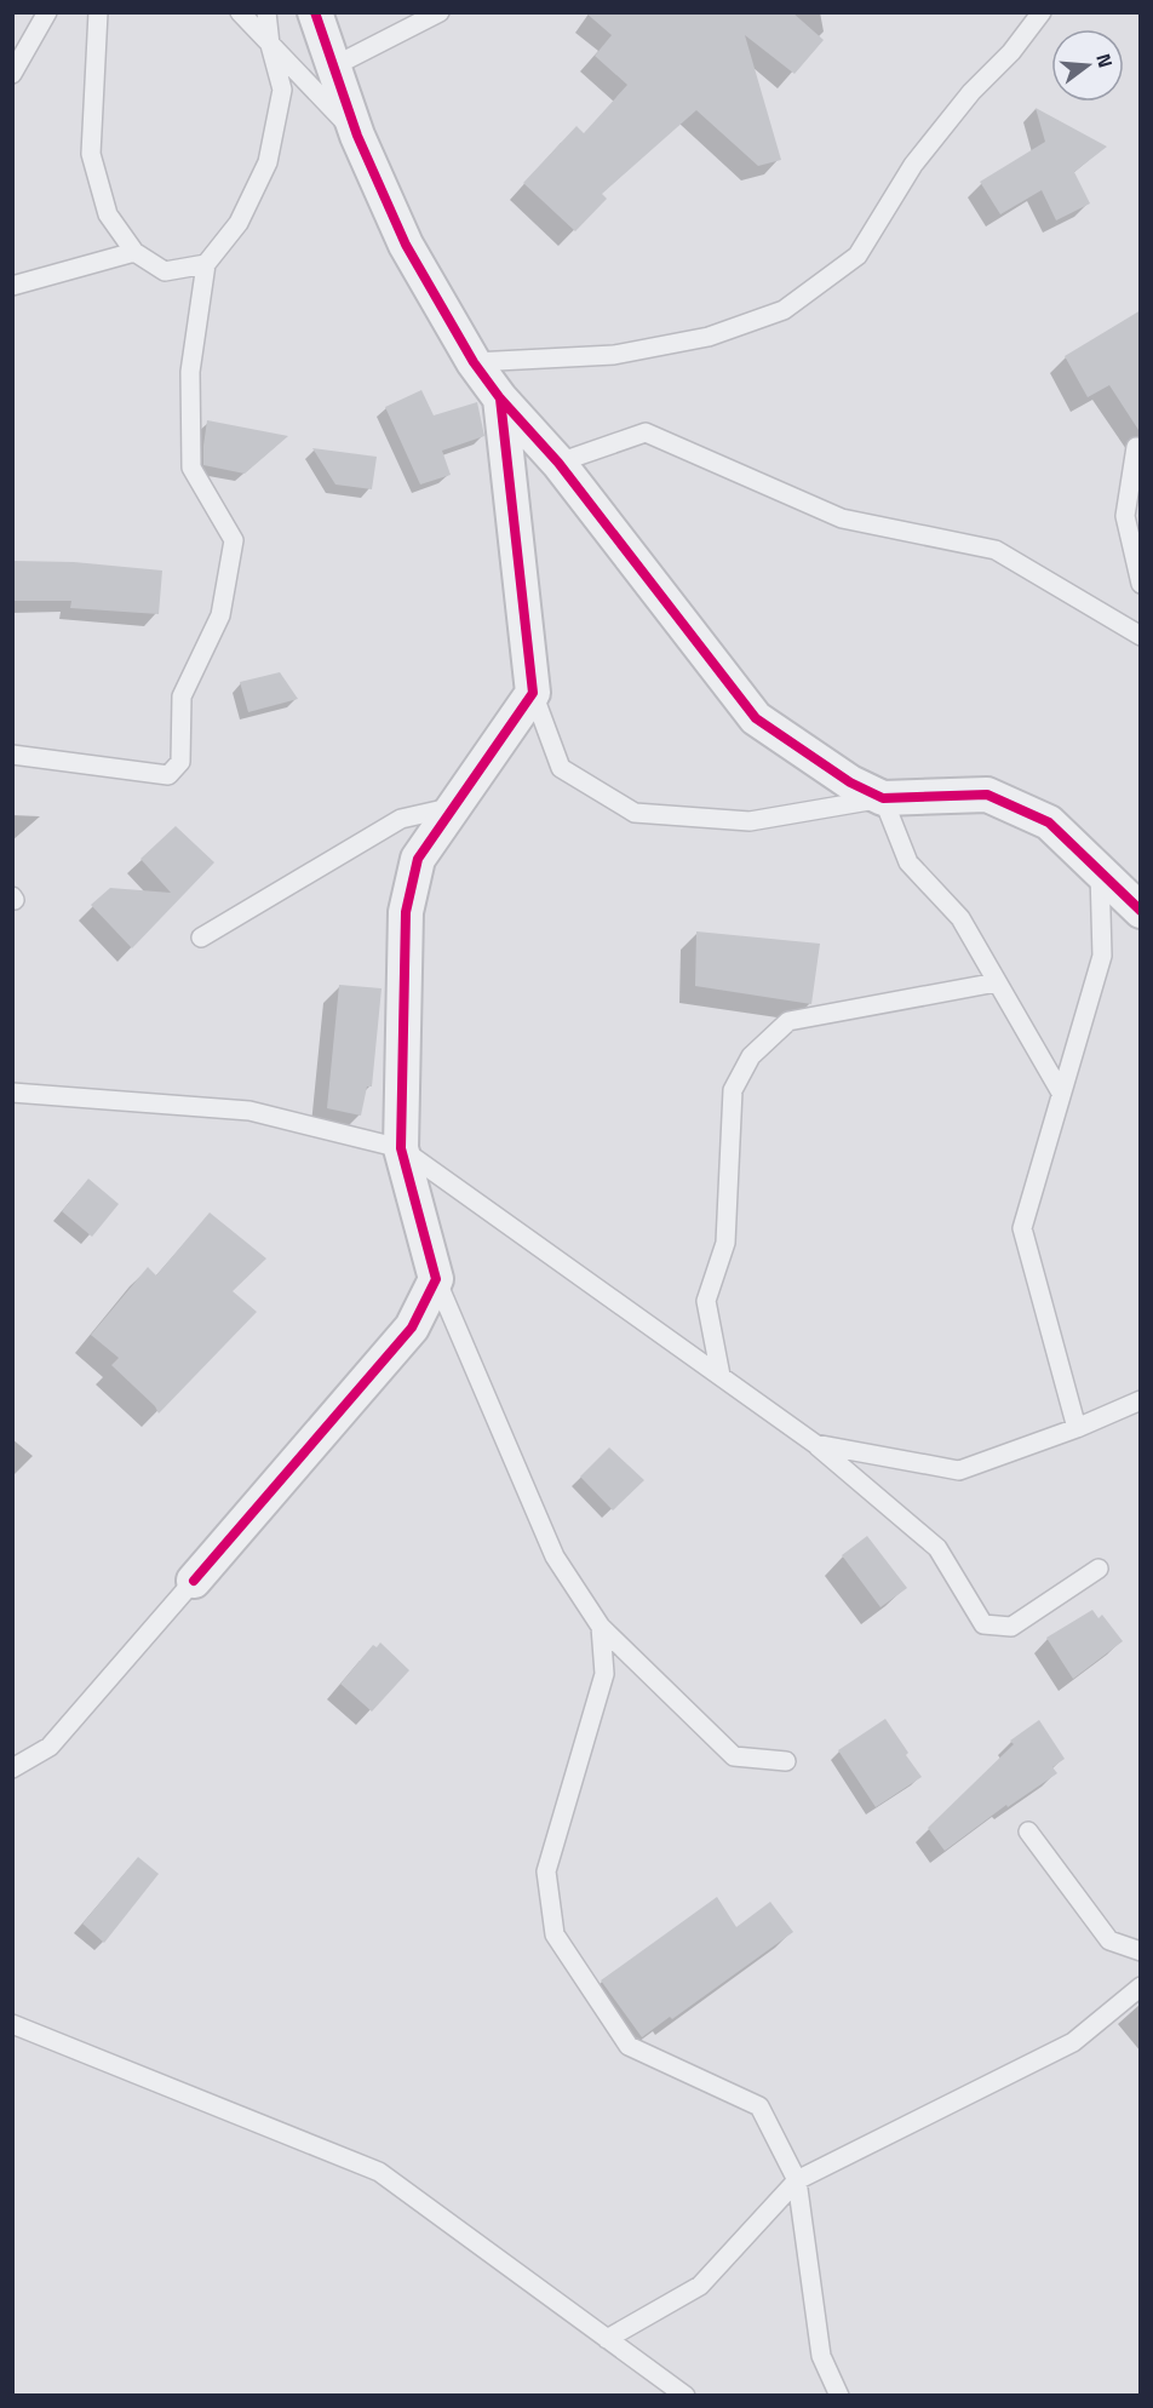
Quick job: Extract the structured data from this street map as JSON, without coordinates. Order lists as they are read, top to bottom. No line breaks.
{"north":"right"}
